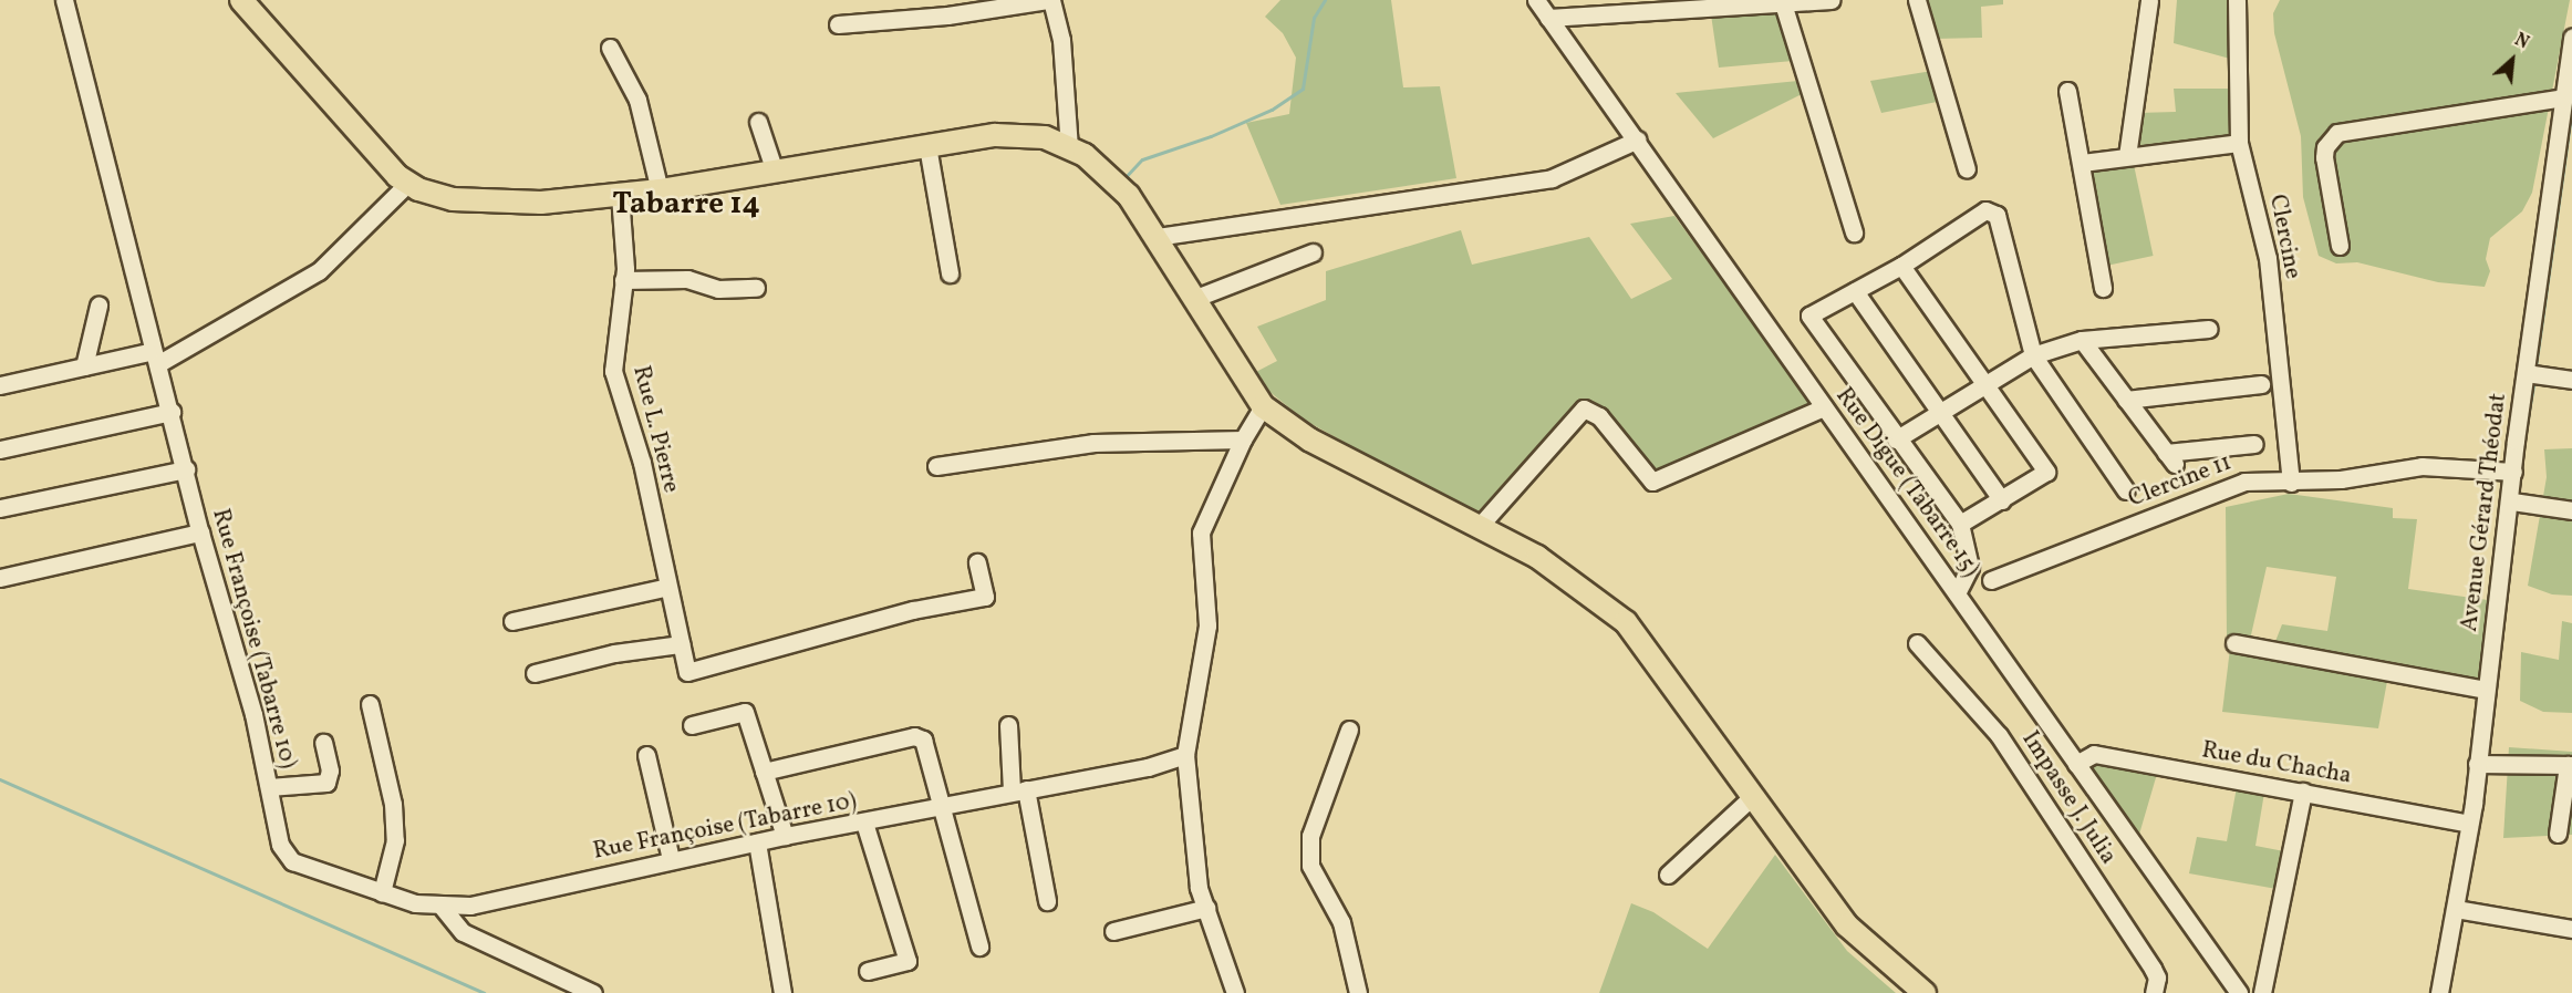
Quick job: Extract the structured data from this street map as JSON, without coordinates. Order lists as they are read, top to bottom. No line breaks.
{"streets":{"street":["Clercine","Rue L. Pierre","Clercine 11","Rue Digue (Tabarre 15)","Avenue Gérard Théodat","Rue Françoise (Tabarre 10)","Rue du Chacha","Impasse J. Julia"]},"crossings":[["Clercine","Clercine 11"],["Clercine 11","Avenue Gérard Théodat"],["Rue Digue (Tabarre 15)","Rue du Chacha"],["Avenue Gérard Théodat","Rue du Chacha"]],"districts":["Tabarre 14"],"north":"top right"}
